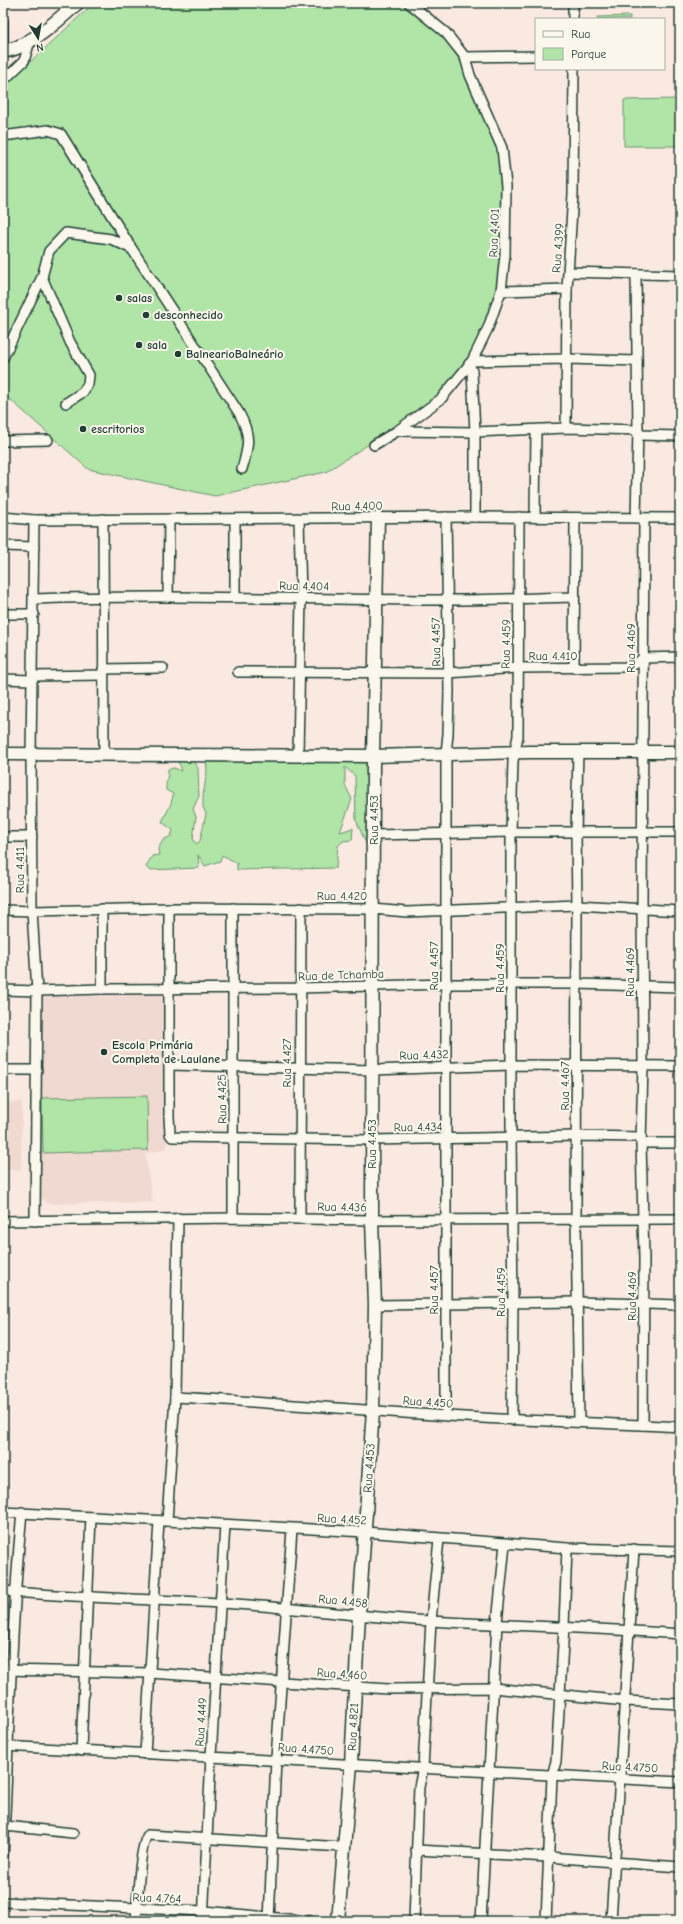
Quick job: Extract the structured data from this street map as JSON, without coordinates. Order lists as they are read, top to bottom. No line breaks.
{"streets":{"street":["Rua 4.401","Rua 4.399","Rua 4.400","Rua 4.404","Rua 4.457","Rua 4.459","Rua 4.469","Rua 4.410","Rua 4.453","Rua 4.411","Rua 4.420","Rua de Tchamba","Rua 4.432","Rua 4.427","Rua 4.467","Rua 4.425","Rua 4.434","Rua 4.436","Rua 4.450","Rua 4.452","Rua 4.458","Rua 4.460","Rua 4.449","Rua 4.821","Rua 4.4750","Rua 4.764"]},"crossings":[["Rua 4.400","Rua 4.457"],["Rua 4.400","Rua 4.459"],["Rua 4.400","Rua 4.469"],["Rua 4.400","Rua 4.453"],["Rua 4.400","Rua 4.411"],["Rua 4.404","Rua 4.457"],["Rua 4.404","Rua 4.459"],["Rua 4.404","Rua 4.453"],["Rua 4.404","Rua 4.411"],["Rua 4.457","Rua 4.410"],["Rua 4.457","Rua 4.420"],["Rua 4.457","Rua de Tchamba"],["Rua 4.457","Rua 4.432"],["Rua 4.457","Rua 4.434"],["Rua 4.457","Rua 4.436"],["Rua 4.457","Rua 4.450"],["Rua 4.459","Rua 4.410"],["Rua 4.459","Rua 4.420"],["Rua 4.459","Rua de Tchamba"],["Rua 4.459","Rua 4.432"],["Rua 4.459","Rua 4.434"],["Rua 4.459","Rua 4.436"],["Rua 4.459","Rua 4.450"],["Rua 4.469","Rua 4.410"],["Rua 4.469","Rua 4.420"],["Rua 4.469","Rua de Tchamba"],["Rua 4.469","Rua 4.432"],["Rua 4.469","Rua 4.434"],["Rua 4.469","Rua 4.436"],["Rua 4.469","Rua 4.450"],["Rua 4.410","Rua 4.453"],["Rua 4.453","Rua 4.420"],["Rua 4.453","Rua de Tchamba"],["Rua 4.453","Rua 4.432"],["Rua 4.453","Rua 4.434"],["Rua 4.453","Rua 4.436"],["Rua 4.453","Rua 4.450"],["Rua 4.453","Rua 4.452"],["Rua 4.453","Rua 4.821"],["Rua 4.411","Rua 4.420"],["Rua 4.411","Rua de Tchamba"],["Rua 4.411","Rua 4.436"],["Rua 4.420","Rua 4.427"],["Rua 4.420","Rua 4.467"],["Rua 4.420","Rua 4.425"],["Rua de Tchamba","Rua 4.427"],["Rua de Tchamba","Rua 4.467"],["Rua de Tchamba","Rua 4.425"],["Rua 4.432","Rua 4.427"],["Rua 4.432","Rua 4.467"],["Rua 4.432","Rua 4.425"],["Rua 4.432","Rua 4.434"],["Rua 4.427","Rua 4.434"],["Rua 4.427","Rua 4.436"],["Rua 4.467","Rua 4.434"],["Rua 4.467","Rua 4.436"],["Rua 4.467","Rua 4.450"],["Rua 4.425","Rua 4.434"],["Rua 4.425","Rua 4.436"],["Rua 4.452","Rua 4.449"],["Rua 4.452","Rua 4.821"],["Rua 4.458","Rua 4.449"],["Rua 4.458","Rua 4.821"],["Rua 4.460","Rua 4.449"],["Rua 4.460","Rua 4.821"],["Rua 4.449","Rua 4.4750"],["Rua 4.449","Rua 4.764"],["Rua 4.821","Rua 4.4750"]],"places":["salas","desconhecido","sala","BalnearioBalneário","escritorios","Escola Primária Completa de Laulane"],"legend":["Rua","Parque"],"north":"bottom"}
